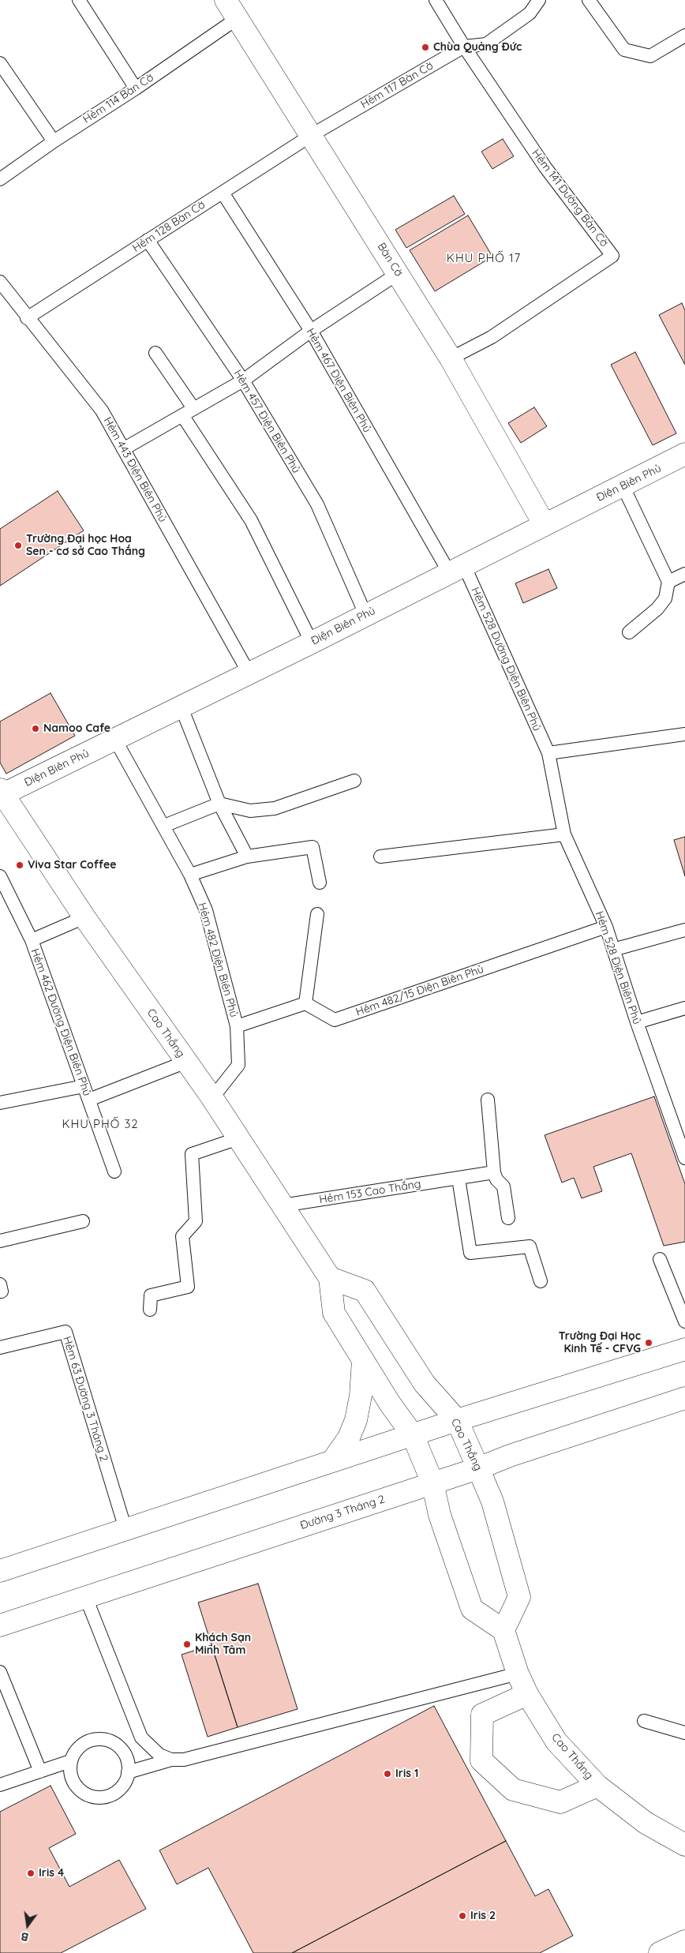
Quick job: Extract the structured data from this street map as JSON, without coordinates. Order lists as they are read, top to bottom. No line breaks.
{"streets":{"main road":["Bàn Cờ","Điện Biên Phủ","Cao Thắng","Đường 3 Tháng 2"],"lane":["Hẻm 117 Bàn Cờ","Hẻm 114 Bàn Cờ","Hẻm 141 Đường Bàn Cờ","Hẻm 128 Bàn Cờ","Hẻm 467 Ðiện Biên Phủ","Hẻm 457 Ðiện Biên Phủ","Hẻm 443 Ðiện Biên Phủ","Hẻm 528 Đường Điện Biên Phủ","Hẻm 482 Điện Biên Phủ","Hẻm 528 Điện Biên Phủ","Hẻm 482/15 Điện Biên Phủ","Hẻm 462 Đường Điện Biên Phủ","Hẻm 153 Cao Thắng","Hẻm 63 Đường 3 Tháng 2"]},"crossings":[["Hẻm 117 Bàn Cờ","Hẻm 141 Đường Bàn Cờ"],["Hẻm 117 Bàn Cờ","Hẻm 128 Bàn Cờ"],["Hẻm 117 Bàn Cờ","Bàn Cờ"],["Hẻm 114 Bàn Cờ","Bàn Cờ"],["Hẻm 141 Đường Bàn Cờ","Bàn Cờ"],["Hẻm 128 Bàn Cờ","Bàn Cờ"],["Hẻm 128 Bàn Cờ","Hẻm 467 Ðiện Biên Phủ"],["Hẻm 128 Bàn Cờ","Hẻm 457 Ðiện Biên Phủ"],["Hẻm 128 Bàn Cờ","Hẻm 443 Ðiện Biên Phủ"],["Bàn Cờ","Điện Biên Phủ"],["Hẻm 467 Ðiện Biên Phủ","Điện Biên Phủ"],["Hẻm 467 Ðiện Biên Phủ","Hẻm 528 Đường Điện Biên Phủ"],["Hẻm 457 Ðiện Biên Phủ","Điện Biên Phủ"],["Hẻm 443 Ðiện Biên Phủ","Điện Biên Phủ"],["Điện Biên Phủ","Hẻm 528 Đường Điện Biên Phủ"],["Điện Biên Phủ","Hẻm 482 Điện Biên Phủ"],["Điện Biên Phủ","Cao Thắng"],["Hẻm 528 Đường Điện Biên Phủ","Hẻm 528 Điện Biên Phủ"],["Hẻm 482 Điện Biên Phủ","Cao Thắng"],["Hẻm 528 Điện Biên Phủ","Hẻm 482/15 Điện Biên Phủ"],["Cao Thắng","Hẻm 153 Cao Thắng"],["Cao Thắng","Đường 3 Tháng 2"]],"districts":["KHU PHỐ 17","KHU PHỐ 32"],"places":["Chùa Quảng Đức","Trường Đại học Hoa Sen - cơ sở Cao Thắng","Namoo Cafe","Viva Star Coffee","Trường Đại Học Kinh Tế - CFVG","Khách Sạn Minh Tâm","Iris 1","Iris 4","Iris 2"],"north":"bottom"}
